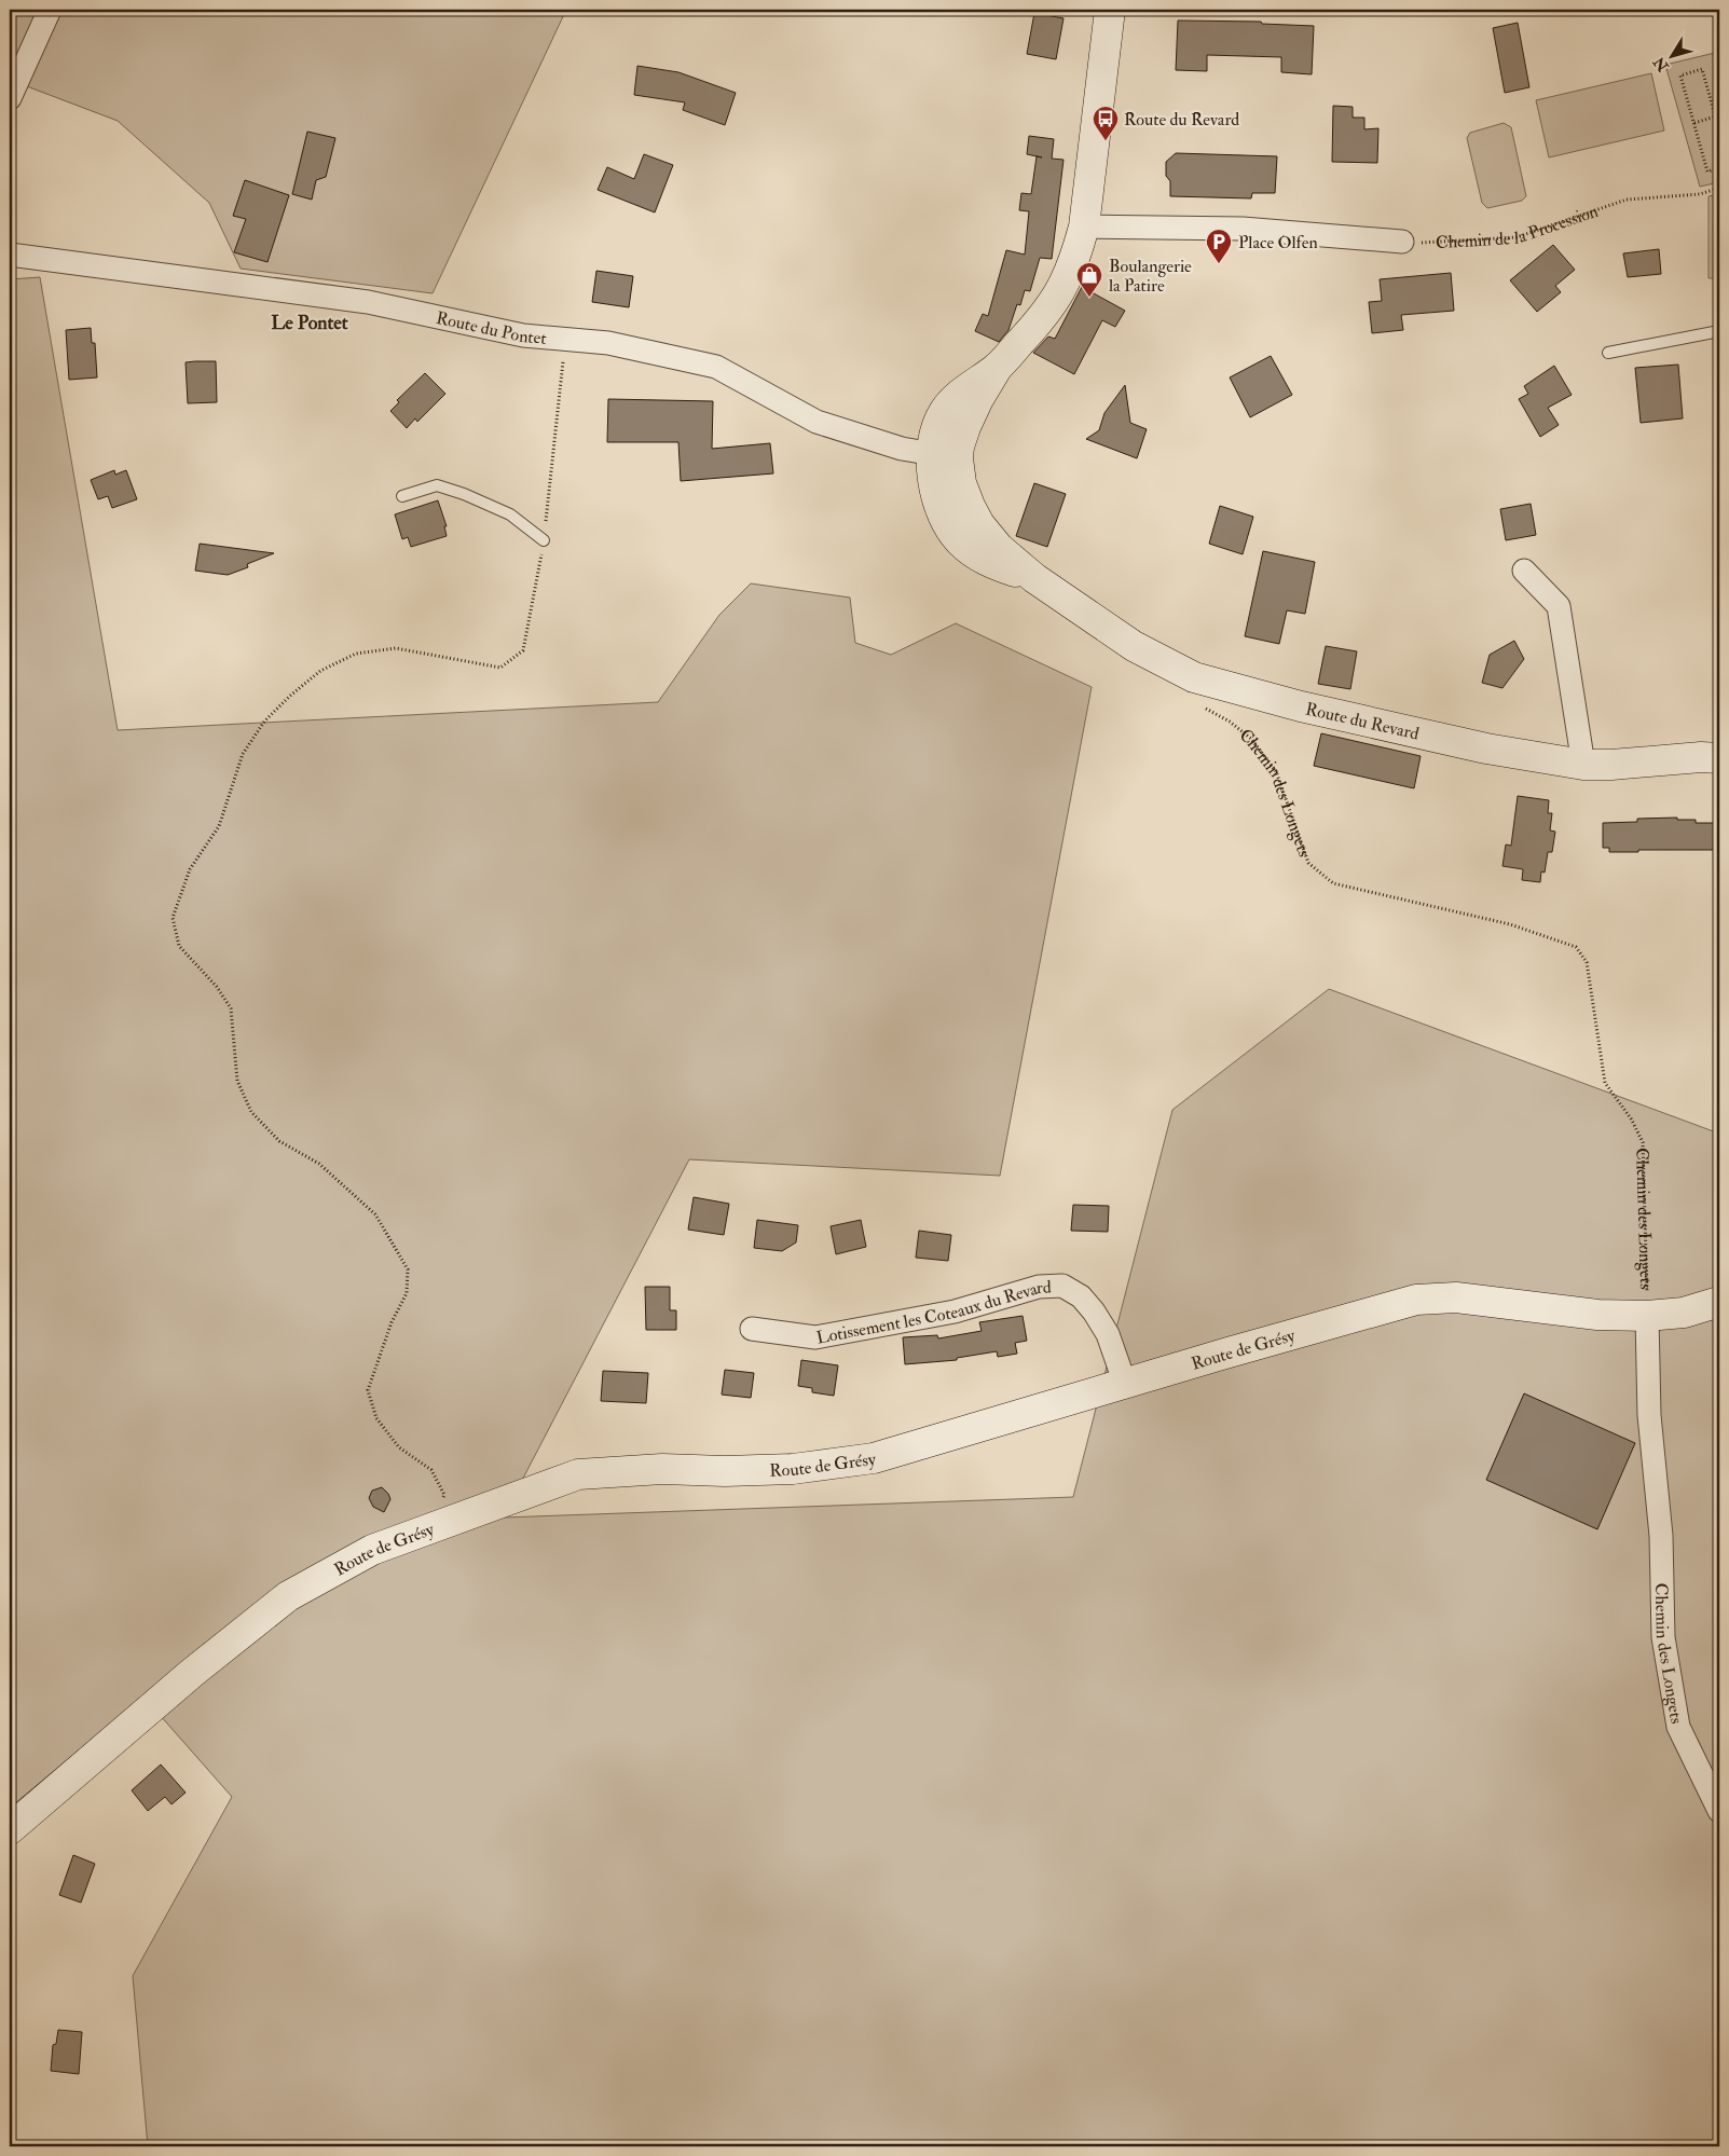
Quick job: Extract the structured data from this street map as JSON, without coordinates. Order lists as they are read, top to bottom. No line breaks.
{"streets":{"main road":["Route du Revard","Route de Grésy"],"street":["Route du Pontet","Chemin des Longets","Lotissement les Coteaux du Revard"],"path":["Chemin de la Procession"]},"crossings":[["Route du Pontet","Route du Revard"],["Route du Revard","Chemin des Longets"],["Chemin des Longets","Route de Grésy"],["Lotissement les Coteaux du Revard","Route de Grésy"]],"districts":["Le Pontet"],"places":{"bus stop":["Route du Revard"],"parking":["Place Olfen"],"shop":["Boulangerie la Patire"]},"north":"bottom left"}
